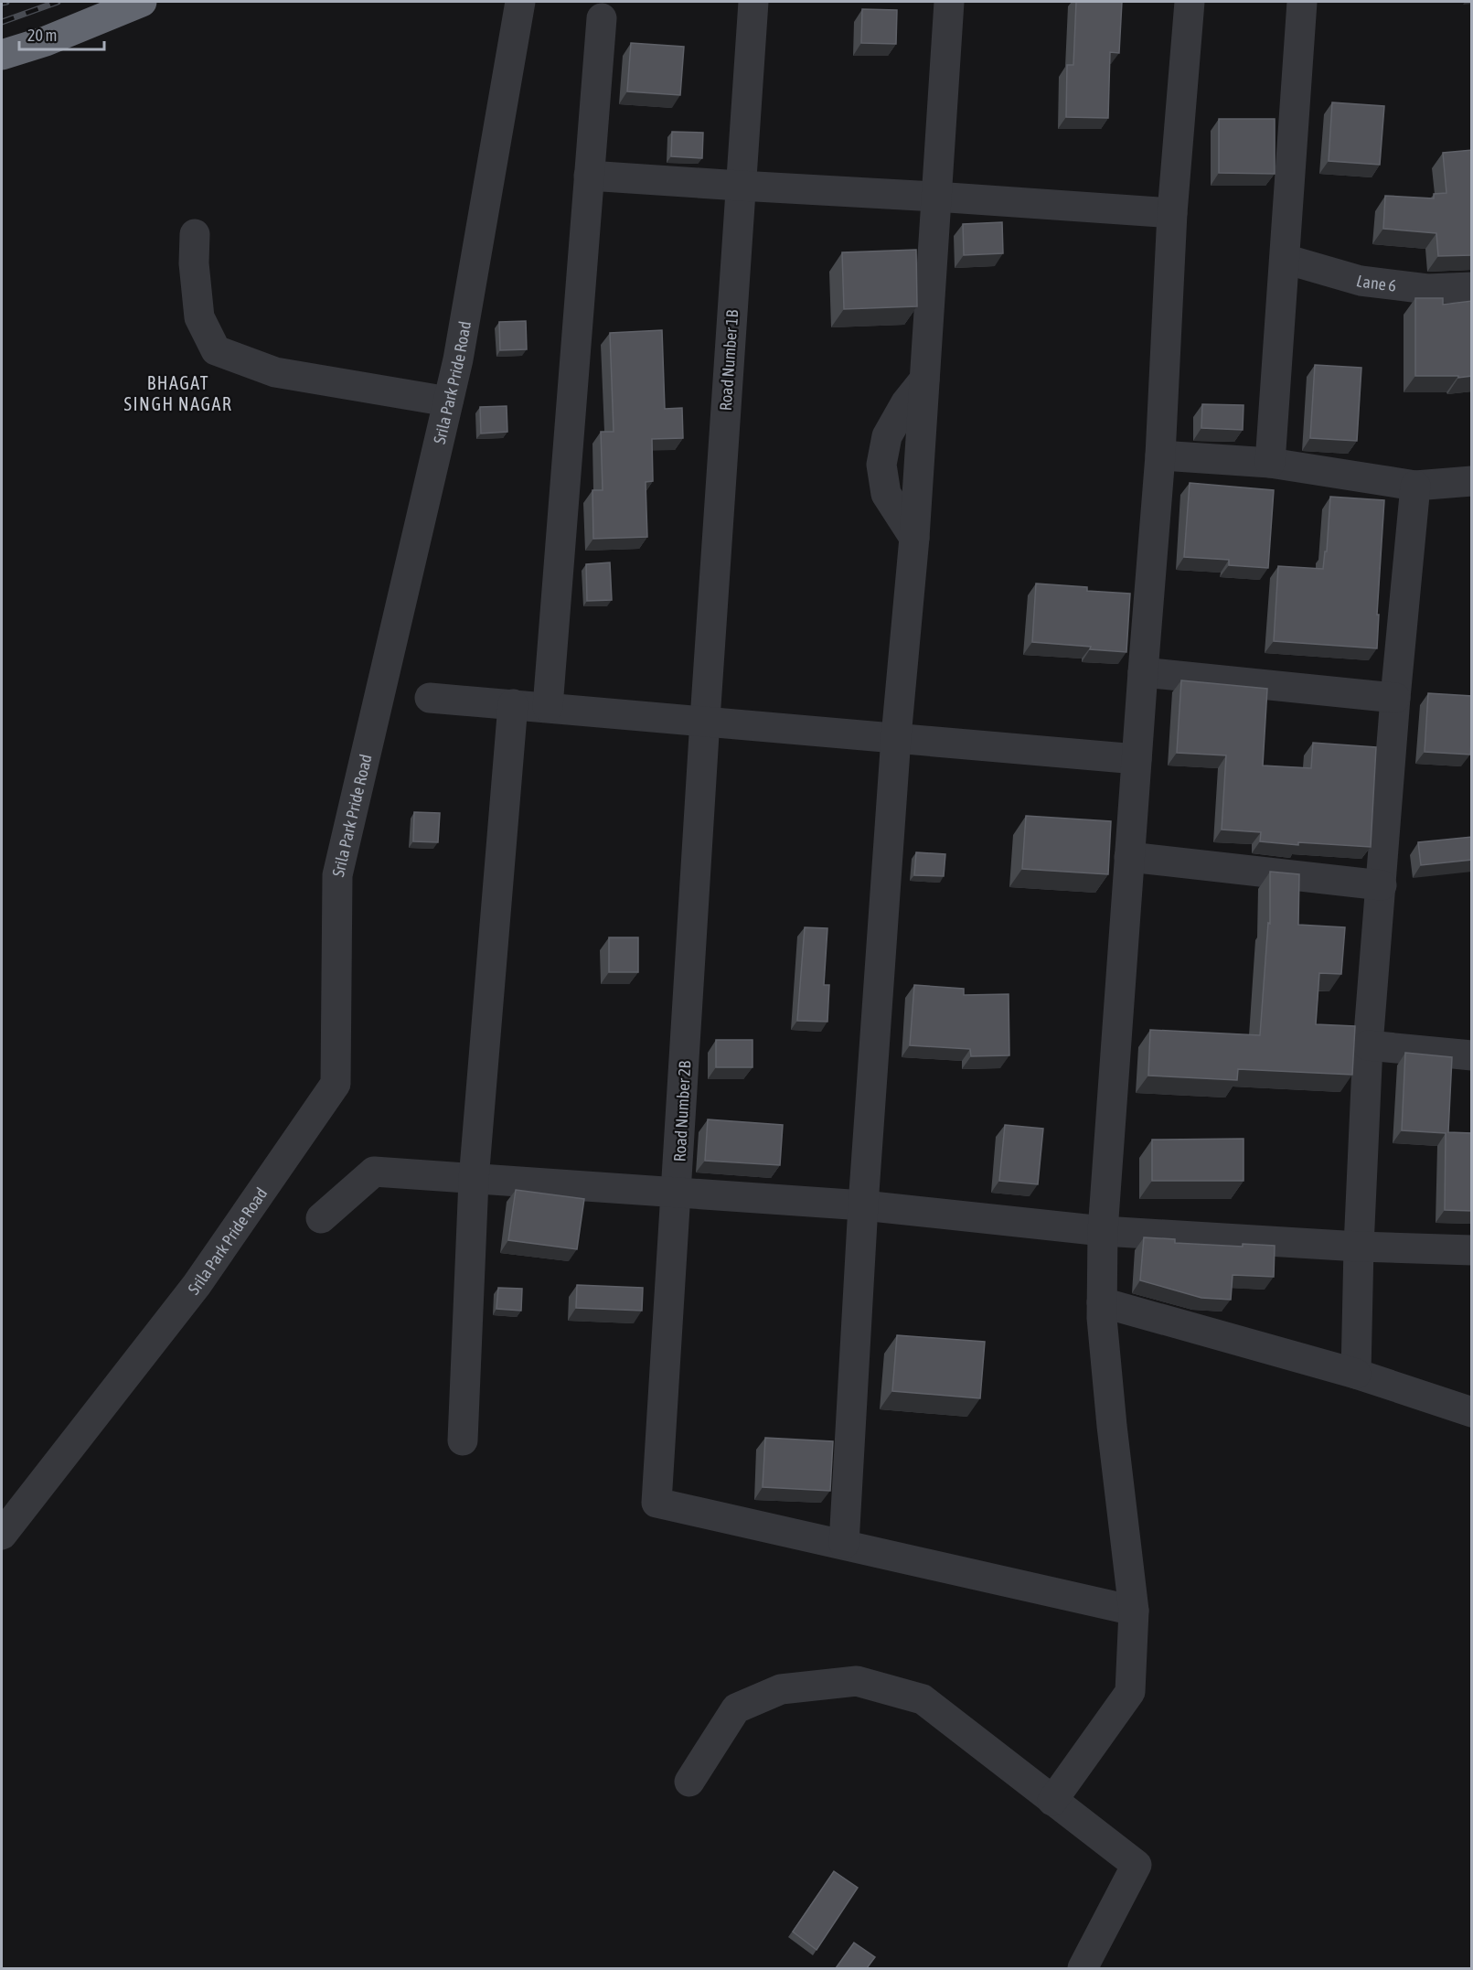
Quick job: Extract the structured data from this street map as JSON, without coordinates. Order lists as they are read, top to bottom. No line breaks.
{"streets":{"street":["Lane 6","Road Number 1B","Srila Park Pride Road","Road Number 2B"]},"crossings":[["Road Number 1B","Road Number 2B"]],"districts":["BHAGAT SINGH NAGAR"],"scale_bar":"20 m"}
